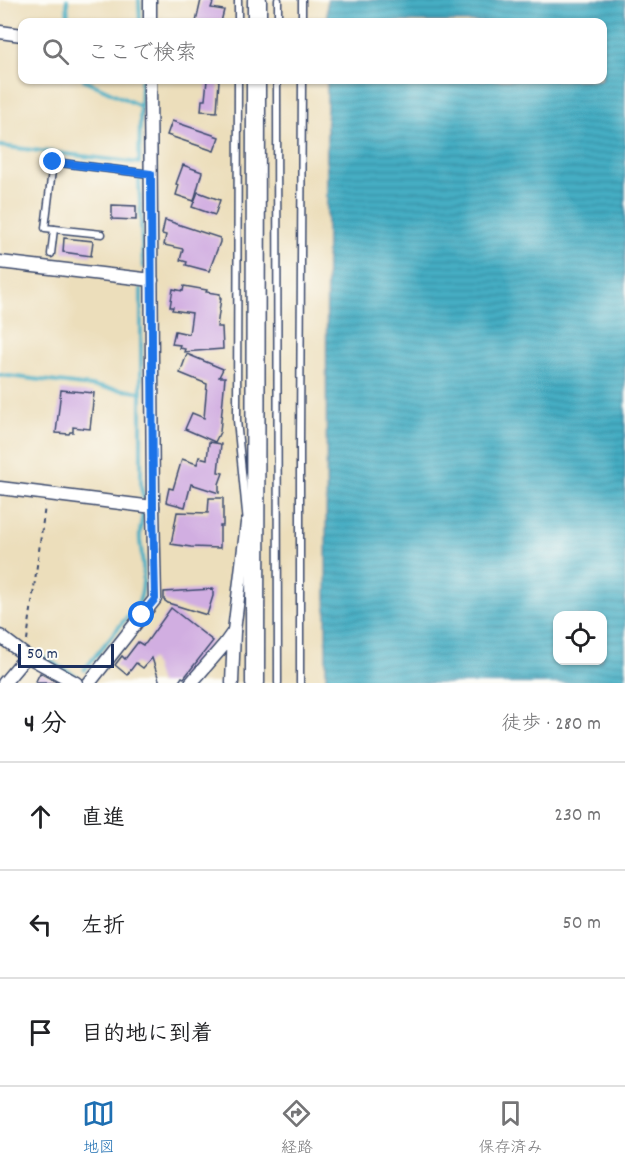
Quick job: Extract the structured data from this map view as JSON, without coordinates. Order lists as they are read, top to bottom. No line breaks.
{"scale_bar":"50 m","page":{"search":"ここで検索","scale":"50 m","heading":["4 分","徒歩 · 280 m"],"list":[["直進","230 m"],["左折","50 m"],"目的地に到着"],"nav":["地図","経路","保存済み"]}}
